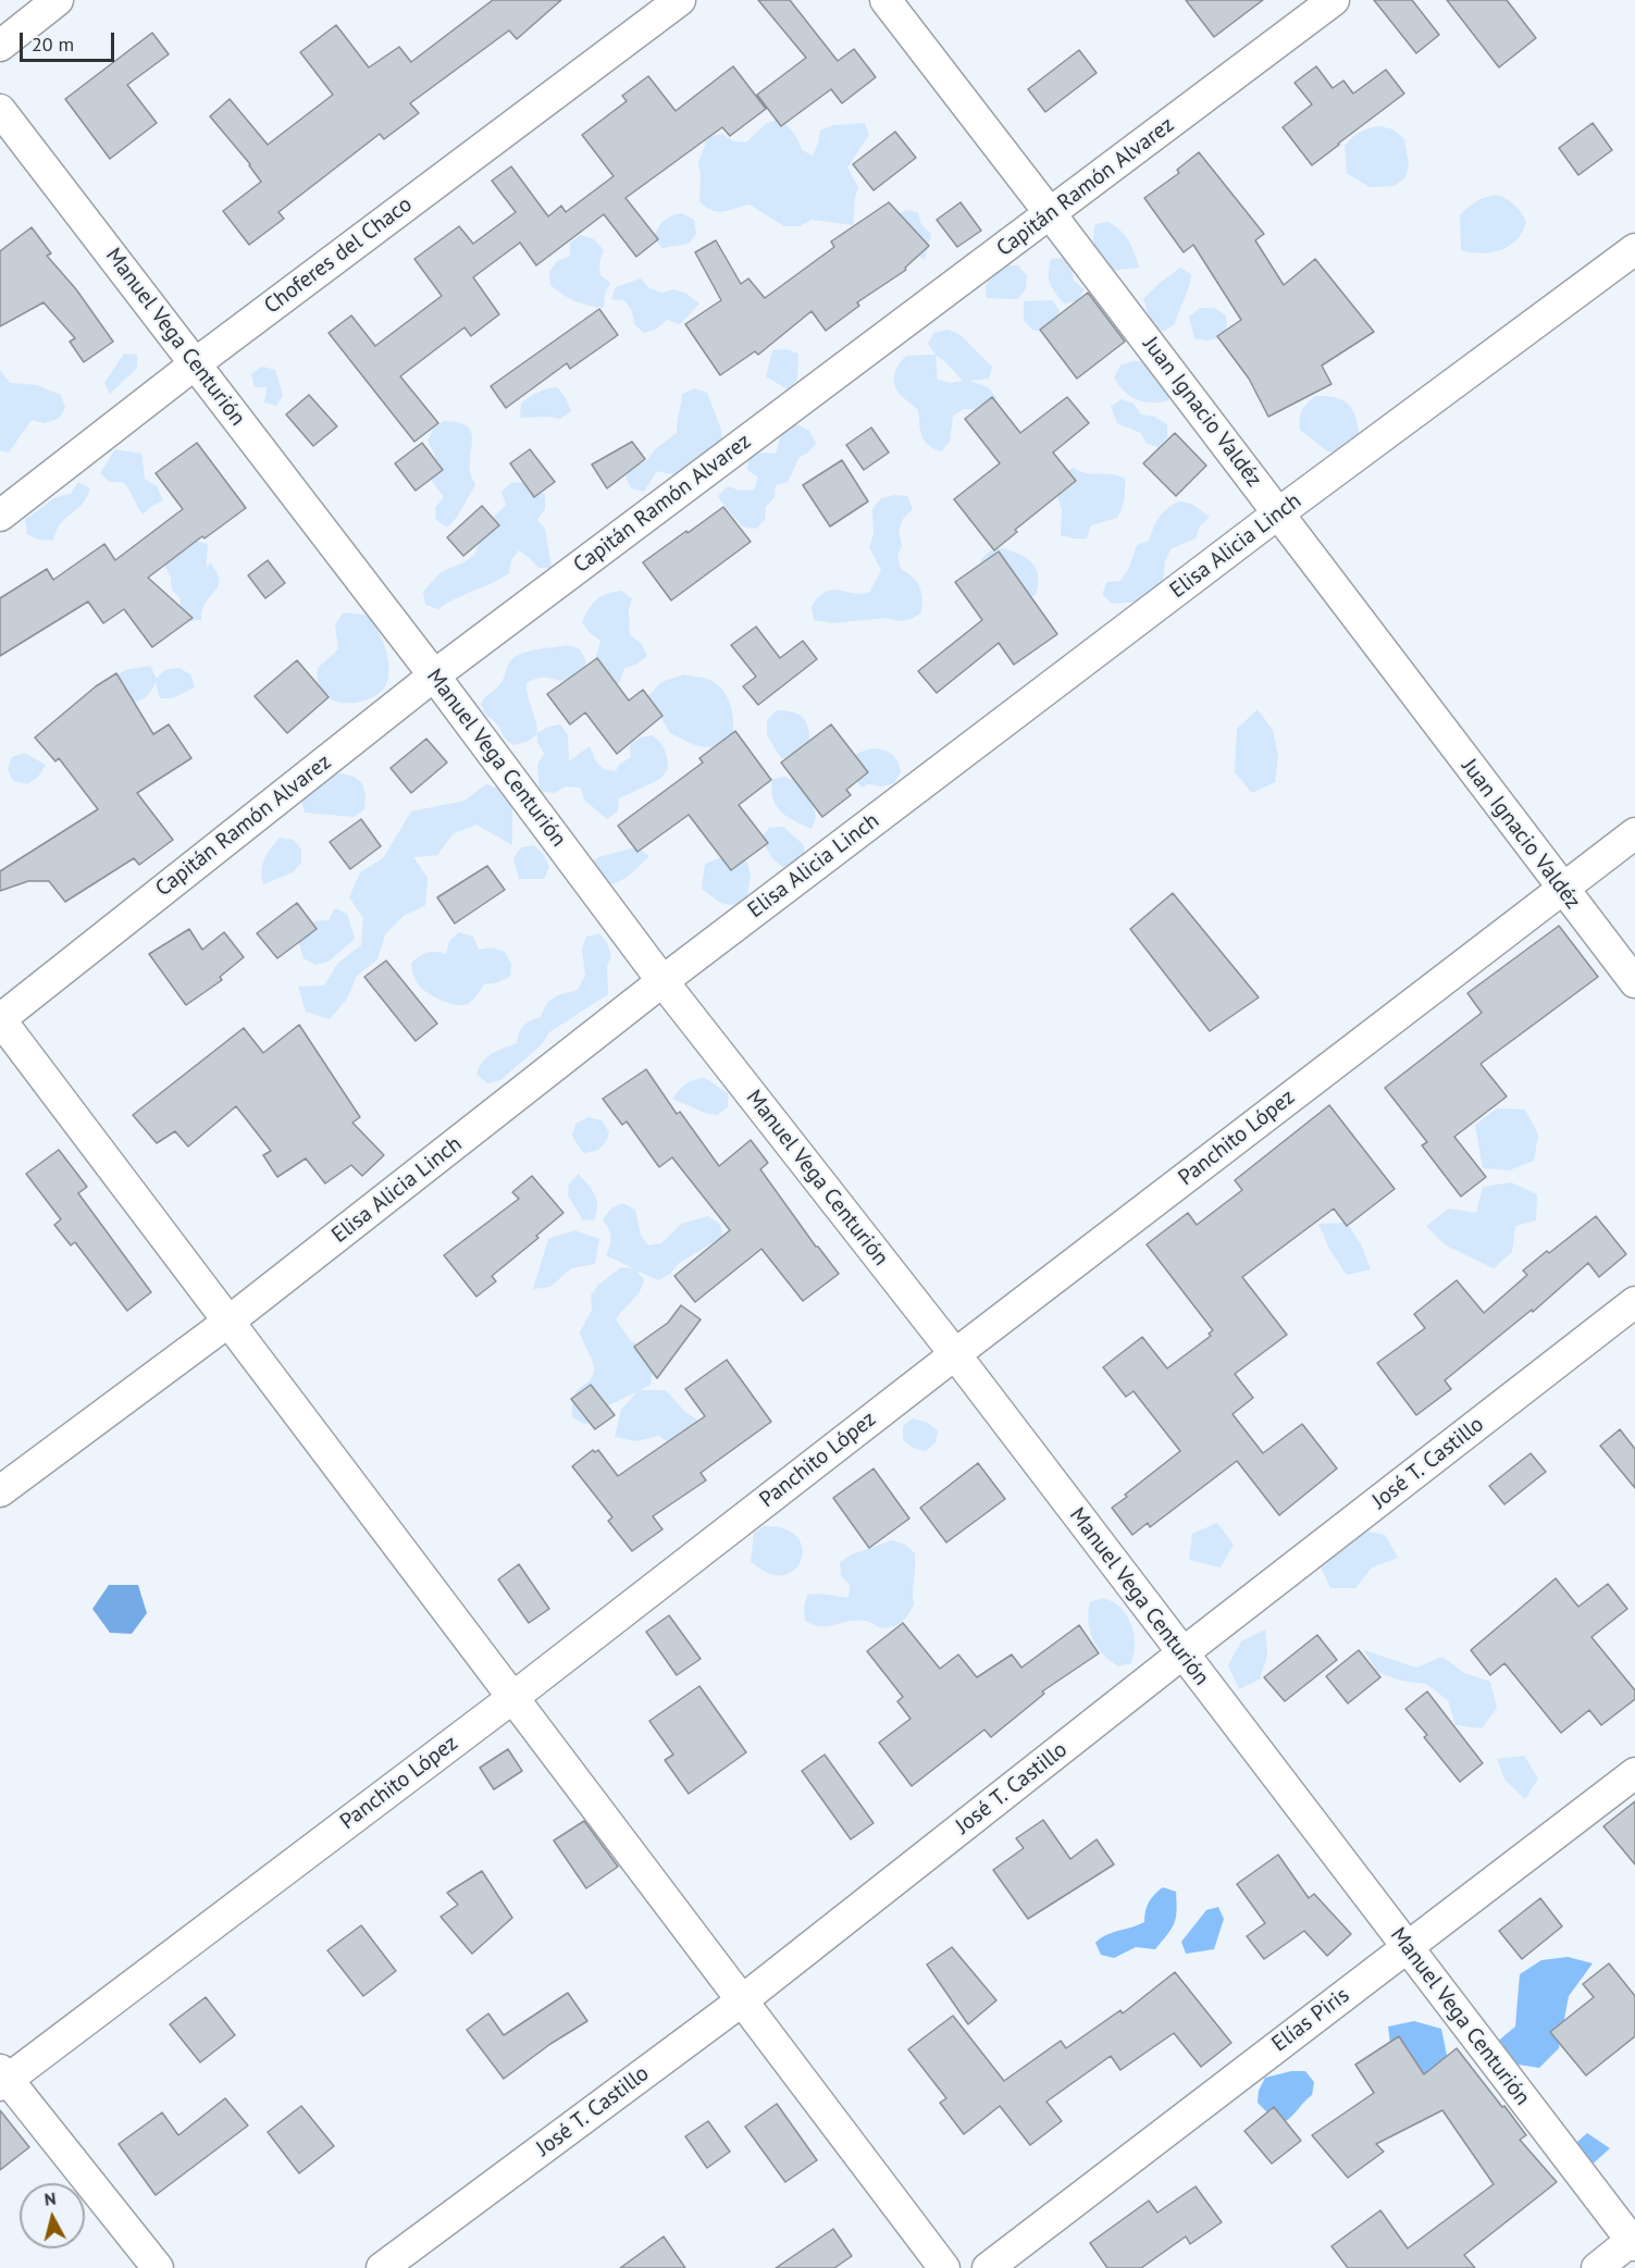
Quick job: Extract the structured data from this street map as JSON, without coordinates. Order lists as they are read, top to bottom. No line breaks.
{"streets":{"street":["Capitán Ramón Alvarez","Choferes del Chaco","Manuel Vega Centurión","Juan Ignacio Valdéz","Elisa Alicia Linch","Panchito López","José T. Castillo","Elías Piris"]},"crossings":[["Capitán Ramón Alvarez","Manuel Vega Centurión"],["Capitán Ramón Alvarez","Juan Ignacio Valdéz"],["Choferes del Chaco","Manuel Vega Centurión"],["Manuel Vega Centurión","Elisa Alicia Linch"],["Manuel Vega Centurión","Panchito López"],["Manuel Vega Centurión","José T. Castillo"],["Manuel Vega Centurión","Elías Piris"],["Juan Ignacio Valdéz","Elisa Alicia Linch"],["Juan Ignacio Valdéz","Panchito López"]],"scale_bar":"20 m","north":"top"}
